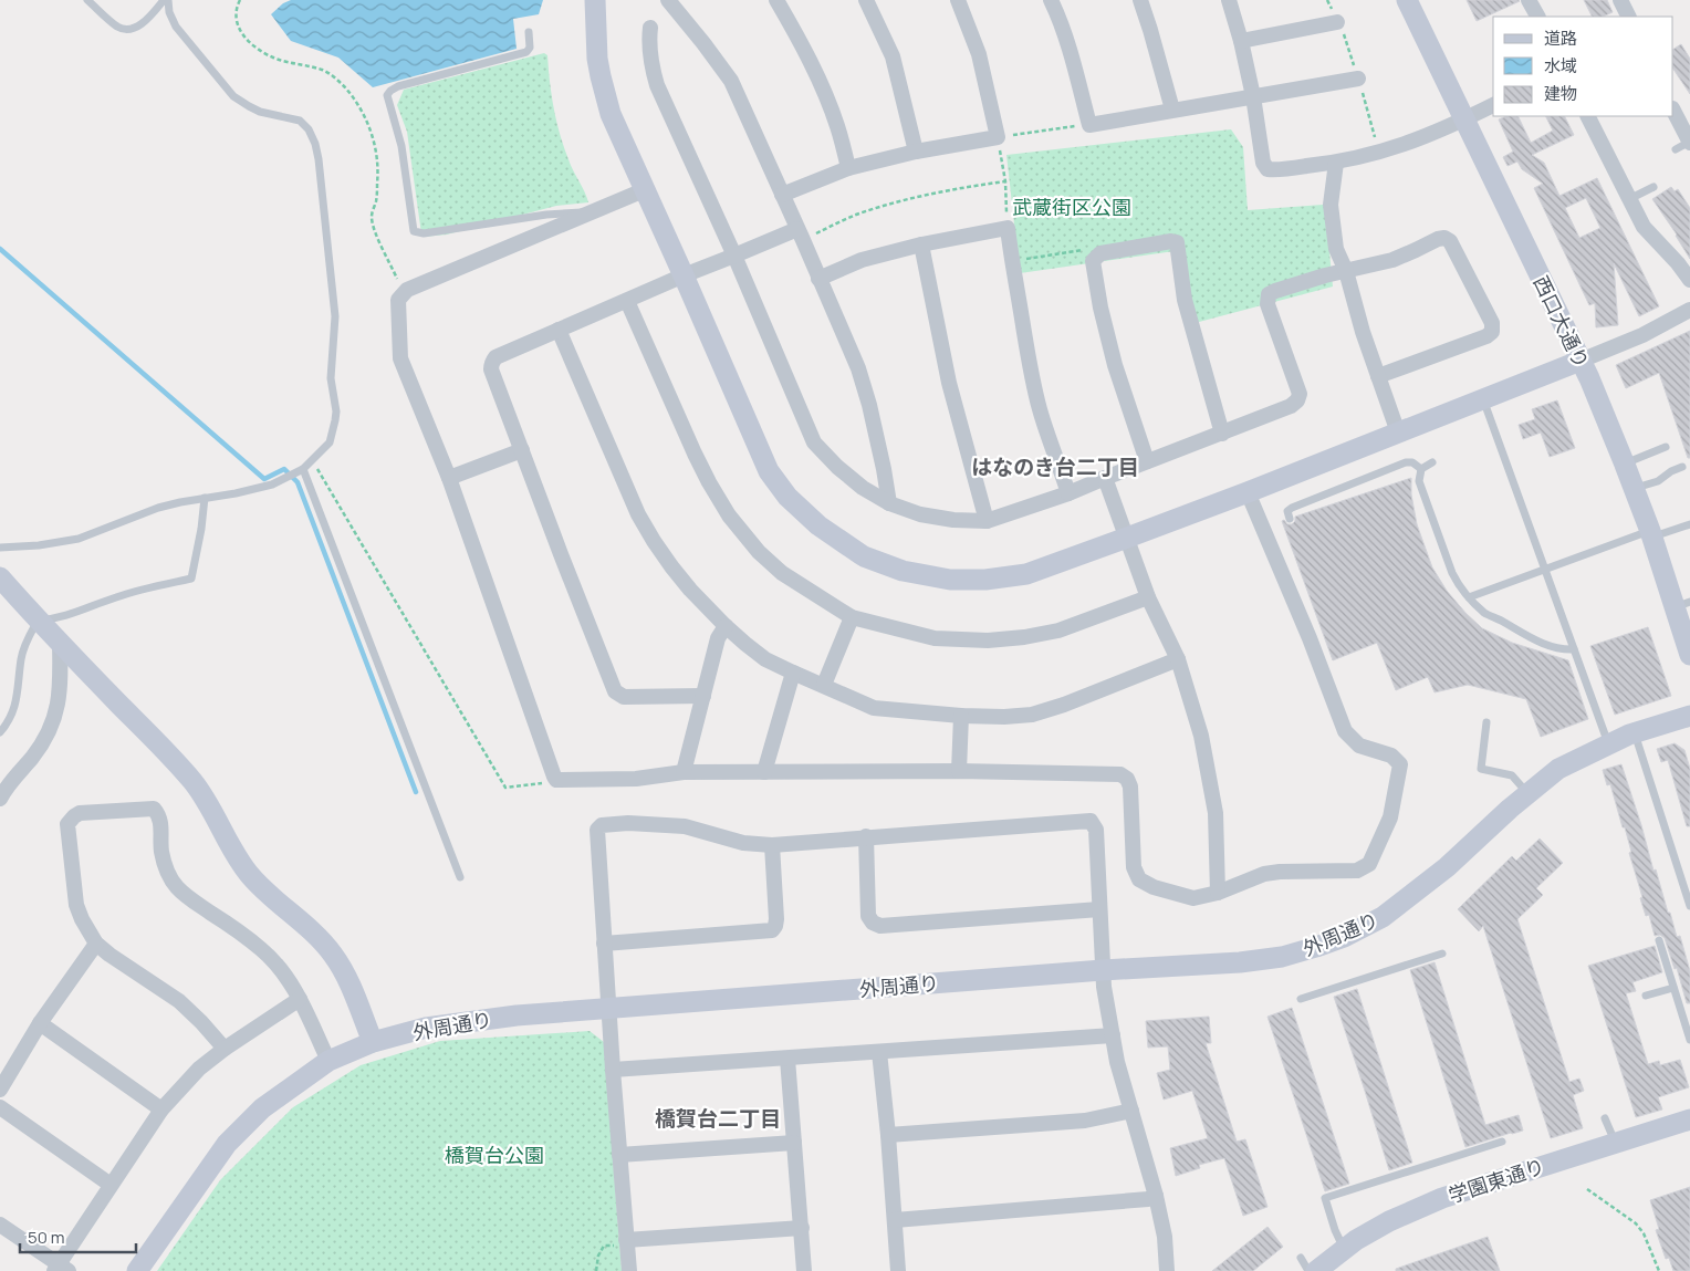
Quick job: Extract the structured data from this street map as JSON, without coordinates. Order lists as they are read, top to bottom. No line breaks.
{"streets":{"street":["西口大通り","外周通り","学園東通り"]},"districts":["はなのき台二丁目","橋賀台二丁目"],"parks":["武蔵街区公園","橋賀台公園"],"legend":["道路","水域","建物"],"scale_bar":"50 m"}
